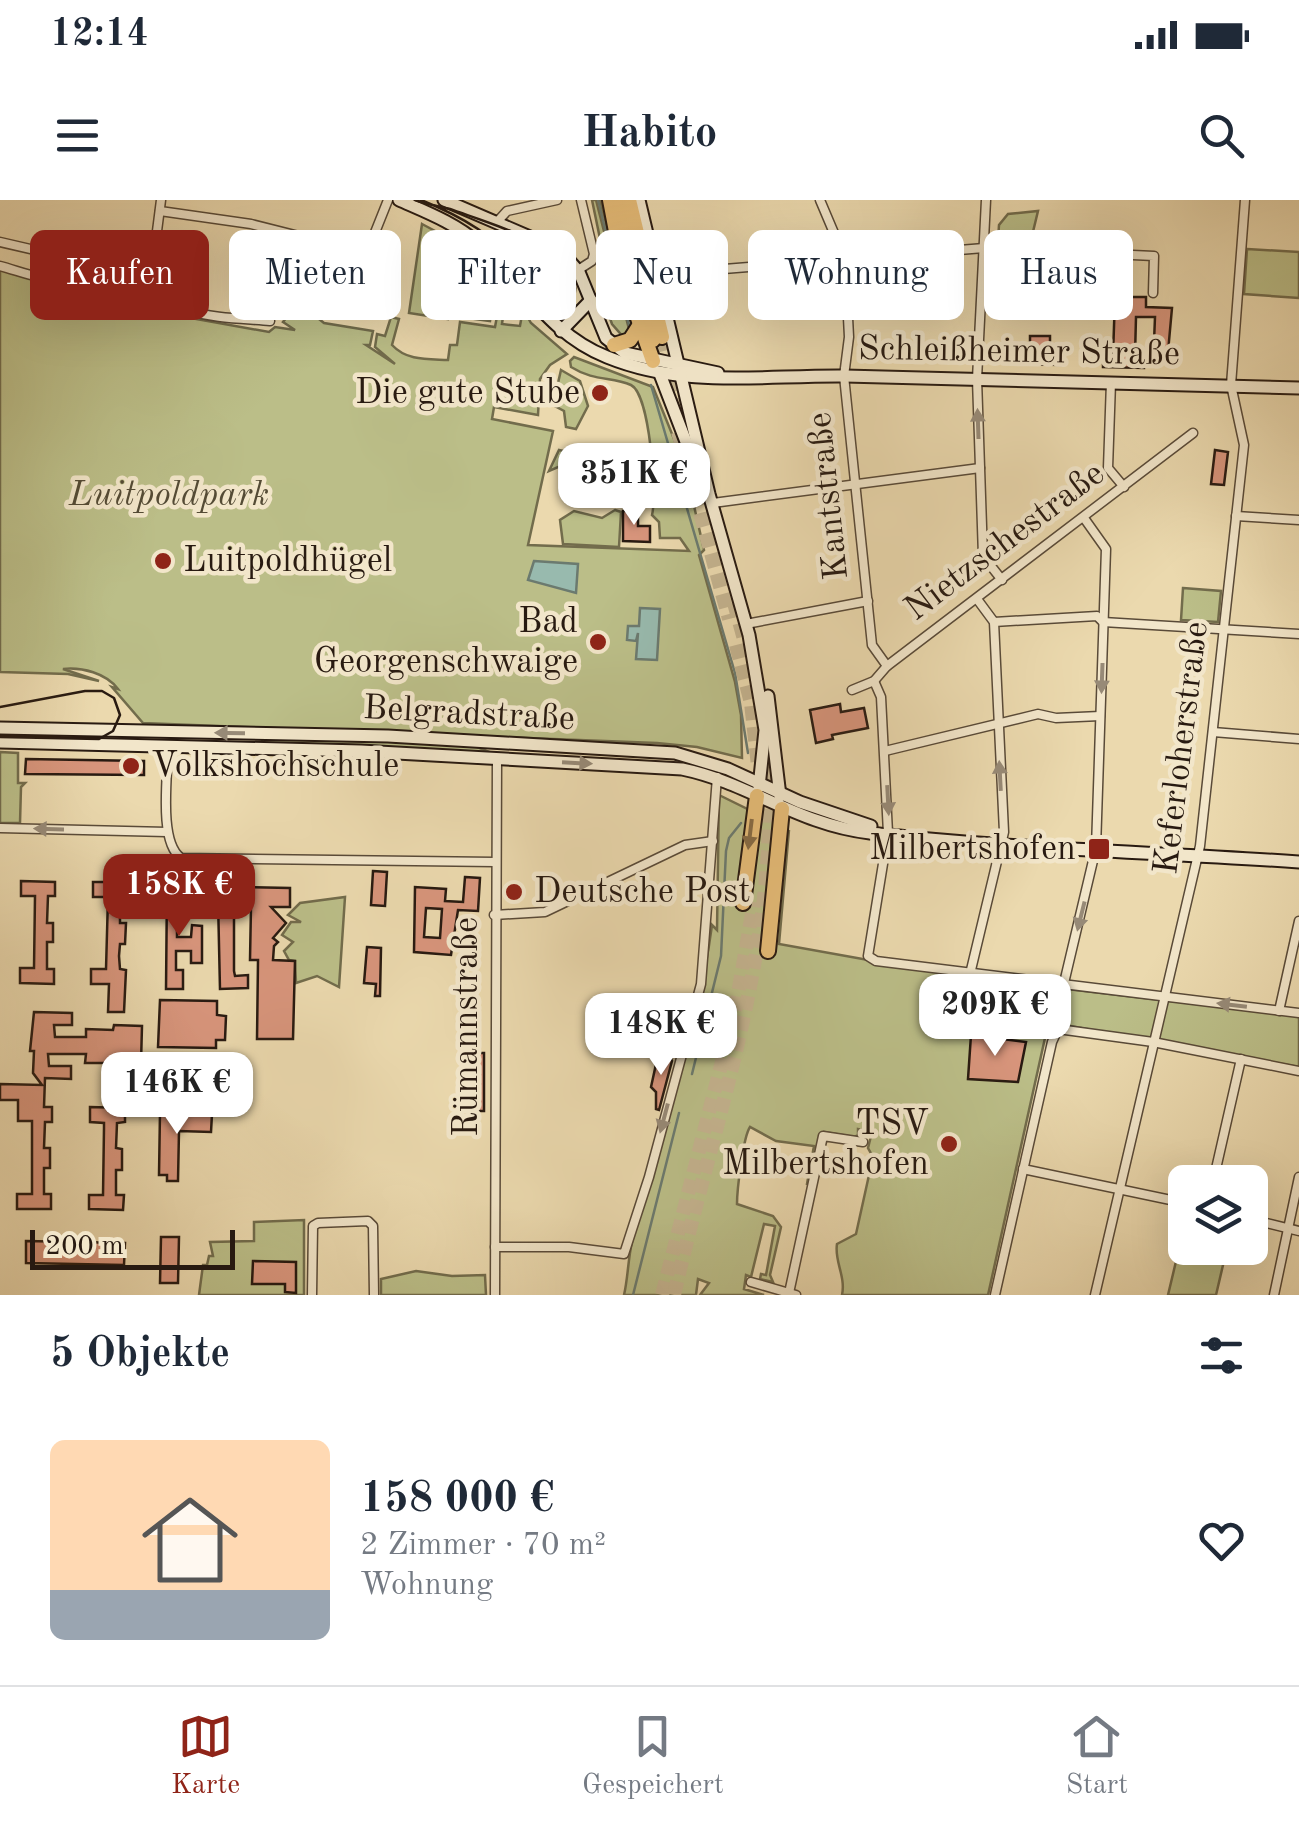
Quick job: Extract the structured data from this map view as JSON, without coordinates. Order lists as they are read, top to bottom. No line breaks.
{"streets":{"main road":["Schleißheimer Straße","Belgradstraße"],"street":["Kantstraße","Nietzschestraße","Keferloherstraße","Rümannstraße"]},"crossings":[["Schleißheimer Straße","Kantstraße"],["Schleißheimer Straße","Keferloherstraße"],["Kantstraße","Nietzschestraße"],["Belgradstraße","Keferloherstraße"],["Belgradstraße","Rümannstraße"]],"parks":["Luitpoldpark"],"places":{"other":["Die gute Stube","Luitpoldhügel","Bad Georgenschwaige","Volkshochschule","Deutsche Post","TSV Milbertshofen"],"transit":["Milbertshofen"]},"scale_bar":"200 m","page":{"status":"12:14","header":"Habito","chip":["Kaufen","Mieten","Filter","Neu","Wohnung","Haus"],"price":["351K €","158K €","209K €","148K €","146K €"],"scale":"200 m","heading":"5 Objekte","list":[{"name":"158 000 €","note":"2 Zimmer · 70 m² · Wohnung"}],"tabs":["Karte","Gespeichert","Start"]}}
